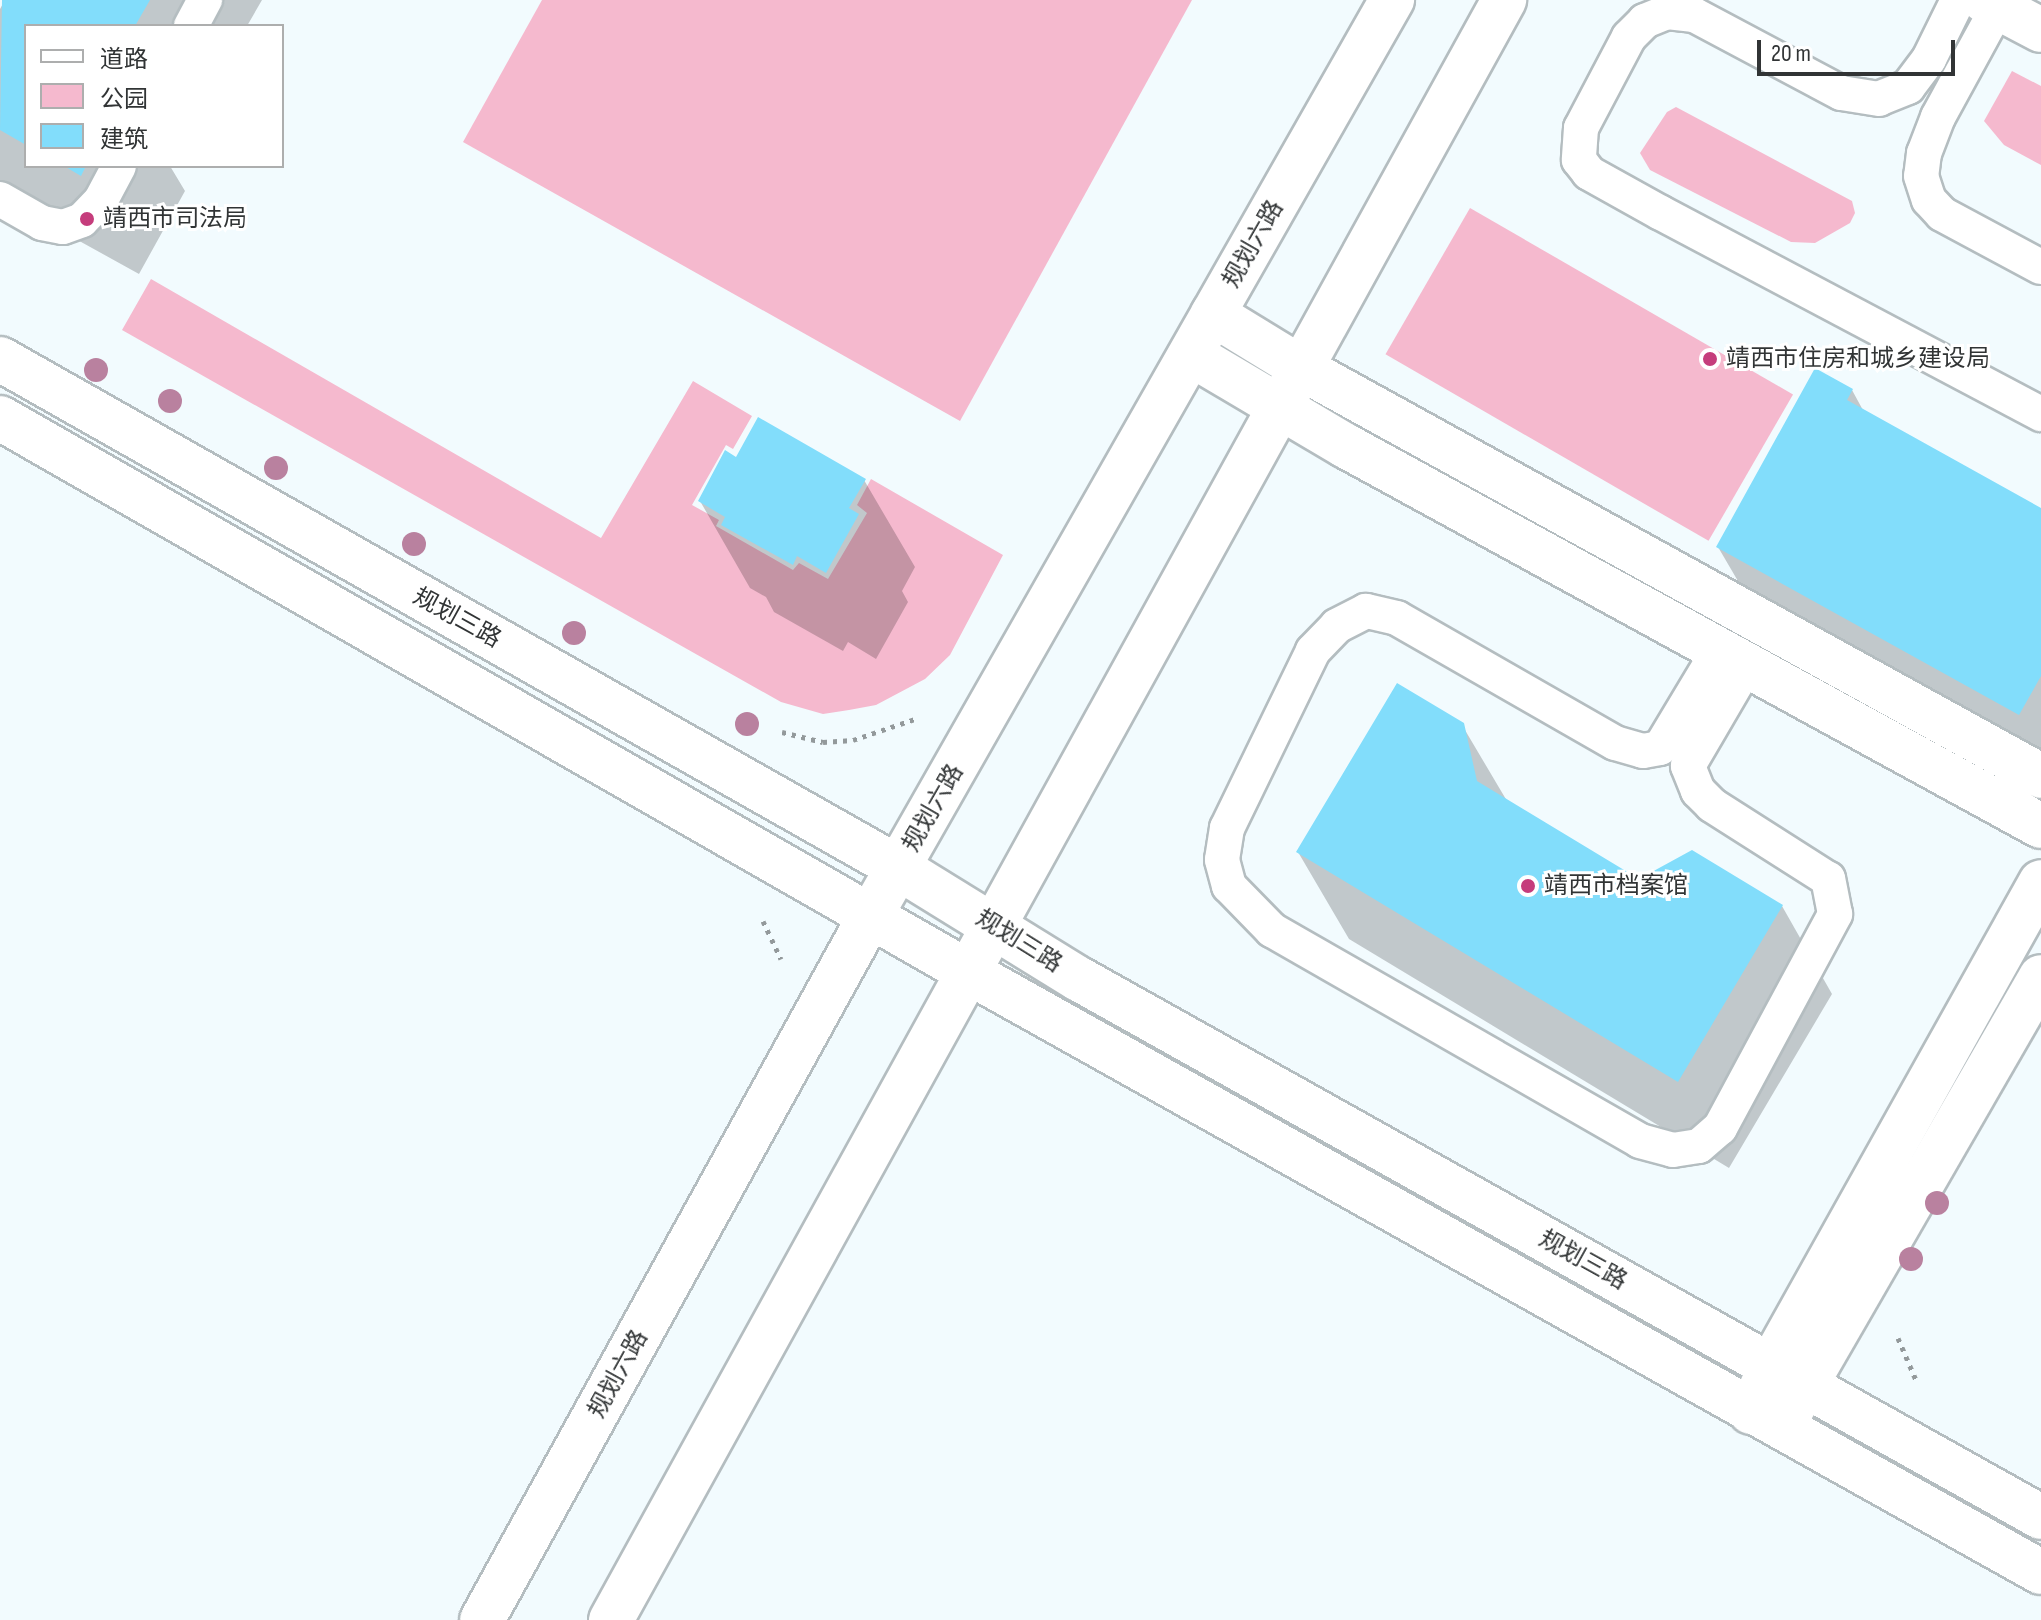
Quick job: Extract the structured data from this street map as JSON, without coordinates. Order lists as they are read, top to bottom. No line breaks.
{"streets":{"street":["规划六路","规划三路"]},"crossings":[["规划六路","规划三路"]],"places":["靖西市司法局","靖西市住房和城乡建设局","靖西市档案馆"],"legend":["道路","公园","建筑"],"scale_bar":"20 m"}
